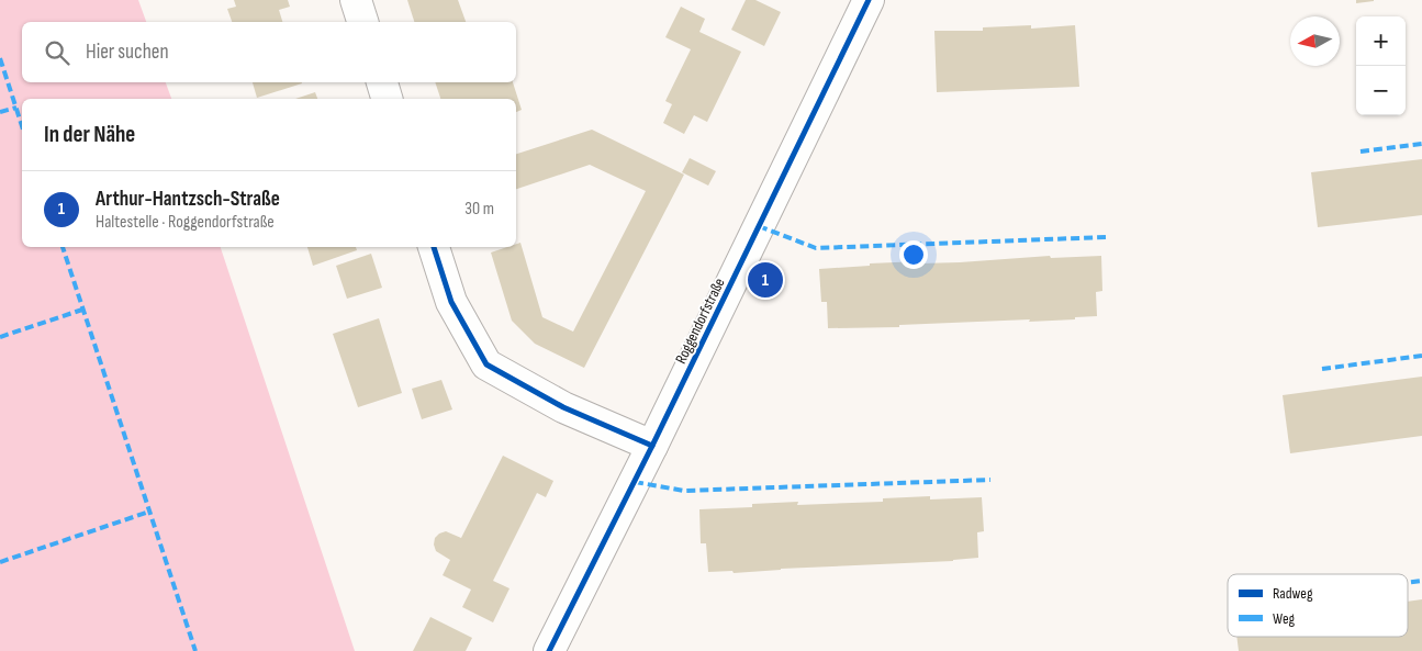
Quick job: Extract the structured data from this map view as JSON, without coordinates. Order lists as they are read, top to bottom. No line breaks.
{"streets":{"street":["Roggendorfstraße"]},"legend":["Radweg","Weg"],"north":"left","page":{"map_buttons":["+","−"],"search":"Hier suchen","heading":"In der Nähe","list":[{"mark":"1","name":"Arthur-Hantzsch-Straße","note":"Haltestelle · Roggendorfstraße","value":"30 m"}],"pins":"1"}}
